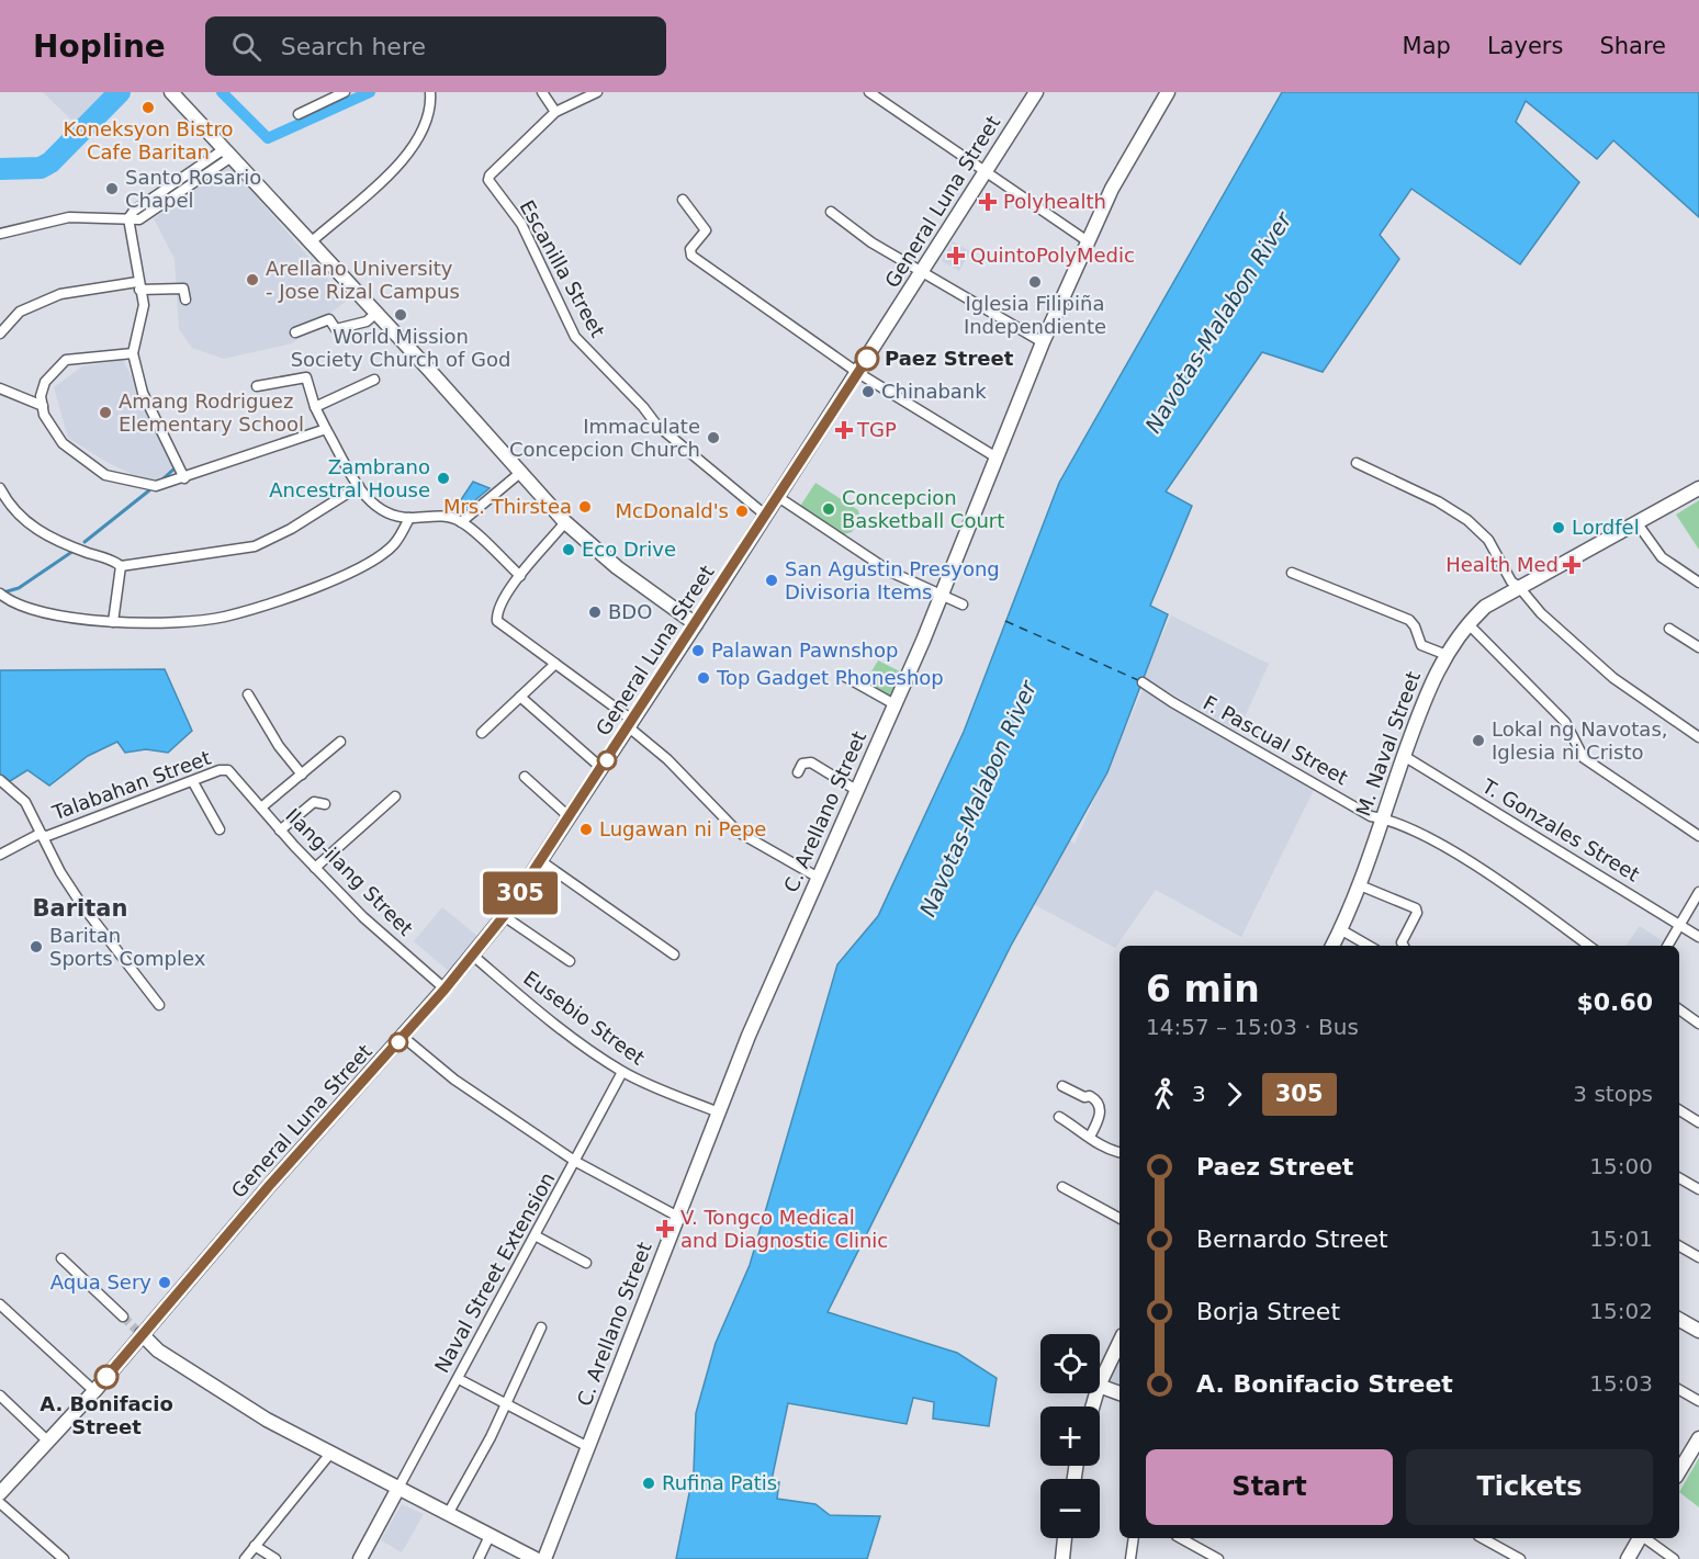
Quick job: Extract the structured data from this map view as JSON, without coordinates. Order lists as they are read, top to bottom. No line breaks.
{"streets":{"main road":["General Luna Street","M. Naval Street","C. Arellano Street"],"street":["Escanilla Street","F. Pascual Street","Talabahan Street","T. Gonzales Street","Ilang-ilang Street","Eusebio Street","Naval Street Extension"]},"crossings":[["General Luna Street","Escanilla Street"],["General Luna Street","Ilang-ilang Street"],["General Luna Street","Eusebio Street"],["F. Pascual Street","M. Naval Street"],["M. Naval Street","T. Gonzales Street"],["Talabahan Street","Ilang-ilang Street"],["C. Arellano Street","Eusebio Street"],["Eusebio Street","Naval Street Extension"]],"districts":["Baritan"],"water":["Navotas-Malabon River"],"places":{"other":["Koneksyon Bistro Cafe Baritan","Santo Rosario Chapel","Arellano University - Jose Rizal Campus","Iglesia Filipiña Independiente","World Mission Society Church of God","Paez Street","Chinabank","Amang Rodriguez Elementary School","Immaculate Concepcion Church","Zambrano Ancestral House","Mrs. Thirstea","Concepcion Basketball Court","McDonald's","Lordfel","Eco Drive","San Agustin Presyong Divisoria Items","BDO","Palawan Pawnshop","Top Gadget Phoneshop","Lokal ng Navotas, Iglesia ni Cristo","Lugawan ni Pepe","Baritan Sports Complex","Aqua Sery","A. Bonifacio Street","Rufina Patis"],"health":["Polyhealth","QuintoPolyMedic","TGP","Health Med","V. Tongco Medical and Diagnostic Clinic"]},"lines":["bus line 305"],"page":{"header":"Hopline","search":"Search here","nav":["Map","Layers","Share"],"on_map":"305","heading":["6 min","14:57 – 15:03 · Bus","$0.60"],"legs":["3","305","3 stops"],"list":[{"name":"Paez Street","value":"15:00"},{"name":"Bernardo Street","value":"15:01"},{"name":"Borja Street","value":"15:02"},{"name":"A. Bonifacio Street","value":"15:03"}],"map_buttons":["+","−"],"buttons":["Start","Tickets"]}}
